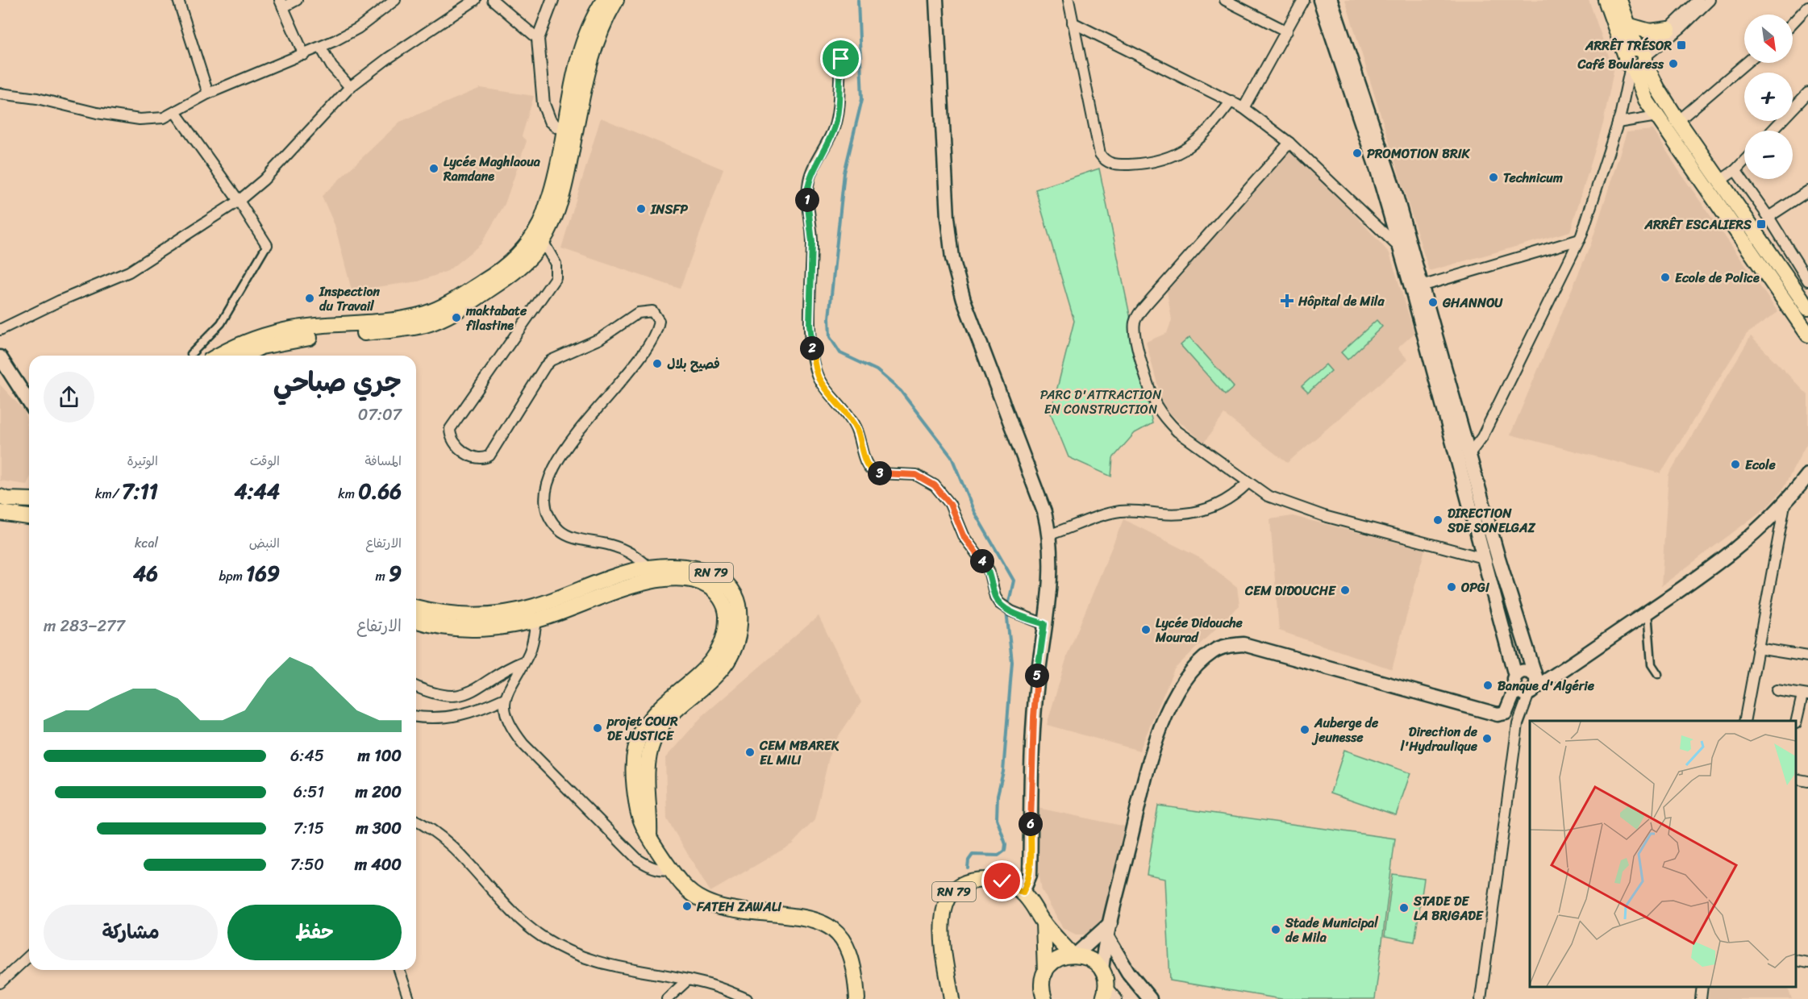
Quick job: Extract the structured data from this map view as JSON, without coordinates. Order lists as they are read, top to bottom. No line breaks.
{"streets":{"main road":["RN 79"]},"parks":["PARC D'ATTRACTION EN CONSTRUCTION"],"places":{"transit":["ARRÊT TRÉSOR","ARRÊT ESCALIERS"],"other":["Café Boularess","PROMOTION BRIK","Lycée Maghlaoua Ramdane","Technicum","INSFP","Ecole de Police","Inspection du Travail","GHANNOU","maktabate filastine","فصيح بلال","Ecole","DIRECTION SDE SONELGAZ","OPGI","CEM DIDOUCHE","Lycée Didouche Mourad","Banque d'Algérie","projet COUR DE JUSTICE","Auberge de jeunesse","Direction de l'Hydraulique","CEM MBAREK EL MILI","FATEH ZAWALI","STADE DE LA BRIGADE","Stade Municipal de Mila"],"health":["Hôpital de Mila"]},"north":"bottom right","page":{"map_buttons":["+","−"],"pins":["1","2","3","4","5","6"],"heading":["جري صباحي","07:07"],"stats":[["المسافة","0.66 km"],["الوقت","4:44"],["الوتيرة","7:11 /km"],["الارتفاع","9 m"],["النبض","169 bpm"],["kcal","46"]],"chart":["الارتفاع","277–283 m"],"list":[{"name":"100 m","note":"6:45"},{"name":"200 m","note":"6:51"},{"name":"300 m","note":"7:15"},{"name":"400 m","note":"7:50"}],"buttons":["حفظ","مشاركة"]}}
